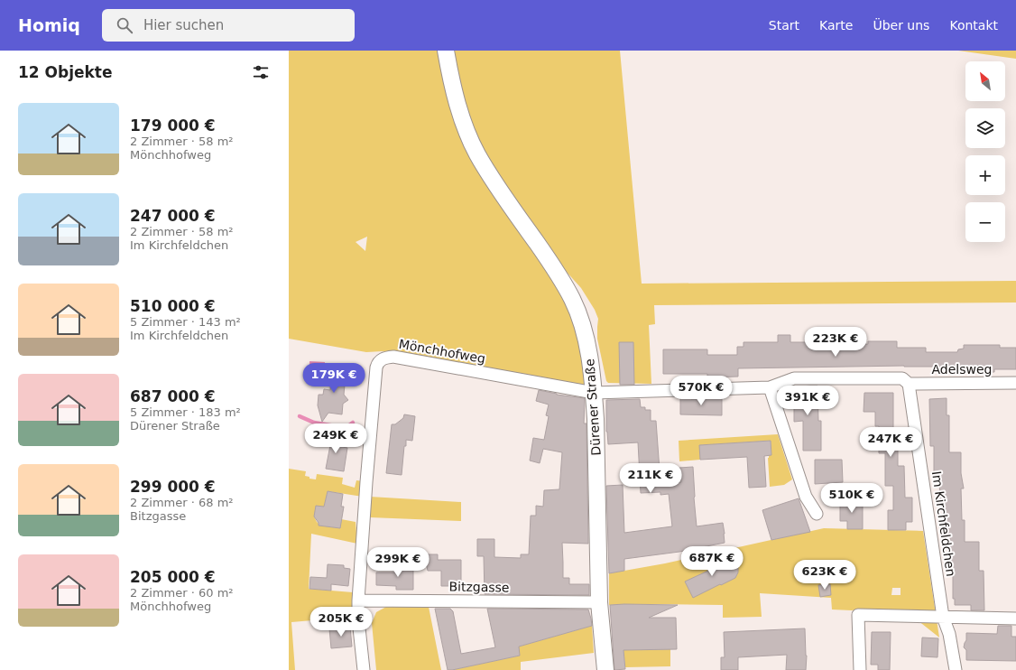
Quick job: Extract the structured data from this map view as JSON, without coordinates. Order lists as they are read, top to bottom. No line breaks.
{"streets":{"street":["Mönchhofweg","Adelsweg","Dürener Straße","Im Kirchfeldchen","Bitzgasse"]},"crossings":[["Mönchhofweg","Dürener Straße"],["Mönchhofweg","Bitzgasse"],["Adelsweg","Im Kirchfeldchen"],["Dürener Straße","Bitzgasse"]],"north":"top left","page":{"header":"Homiq","search":"Hier suchen","nav":["Start","Karte","Über uns","Kontakt"],"heading":"12 Objekte","map_buttons":["+","−"],"list":[{"name":"179 000 €","note":"2 Zimmer · 58 m² · Mönchhofweg"},{"name":"247 000 €","note":"2 Zimmer · 58 m² · Im Kirchfeldchen"},{"name":"510 000 €","note":"5 Zimmer · 143 m² · Im Kirchfeldchen"},{"name":"687 000 €","note":"5 Zimmer · 183 m² · Dürener Straße"},{"name":"299 000 €","note":"2 Zimmer · 68 m² · Bitzgasse"},{"name":"205 000 €","note":"2 Zimmer · 60 m² · Mönchhofweg"}],"price":["223K €","179K €","570K €","391K €","249K €","247K €","211K €","510K €","687K €","299K €","623K €","205K €"]}}
